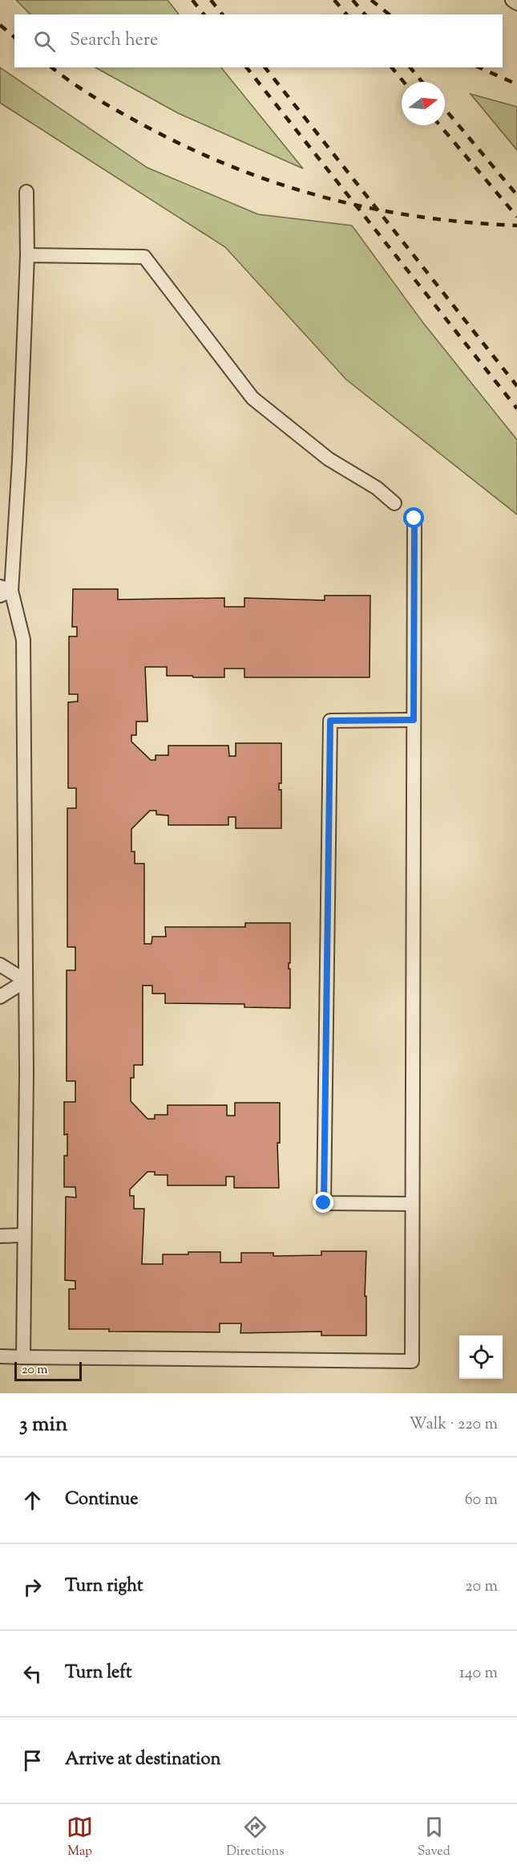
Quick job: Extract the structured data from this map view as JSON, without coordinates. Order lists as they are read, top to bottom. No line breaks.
{"scale_bar":"20 m","north":"right","page":{"search":"Search here","scale":"20 m","heading":["3 min","Walk · 220 m"],"list":[["Continue","60 m"],["Turn right","20 m"],["Turn left","140 m"],"Arrive at destination"],"nav":["Map","Directions","Saved"]}}
